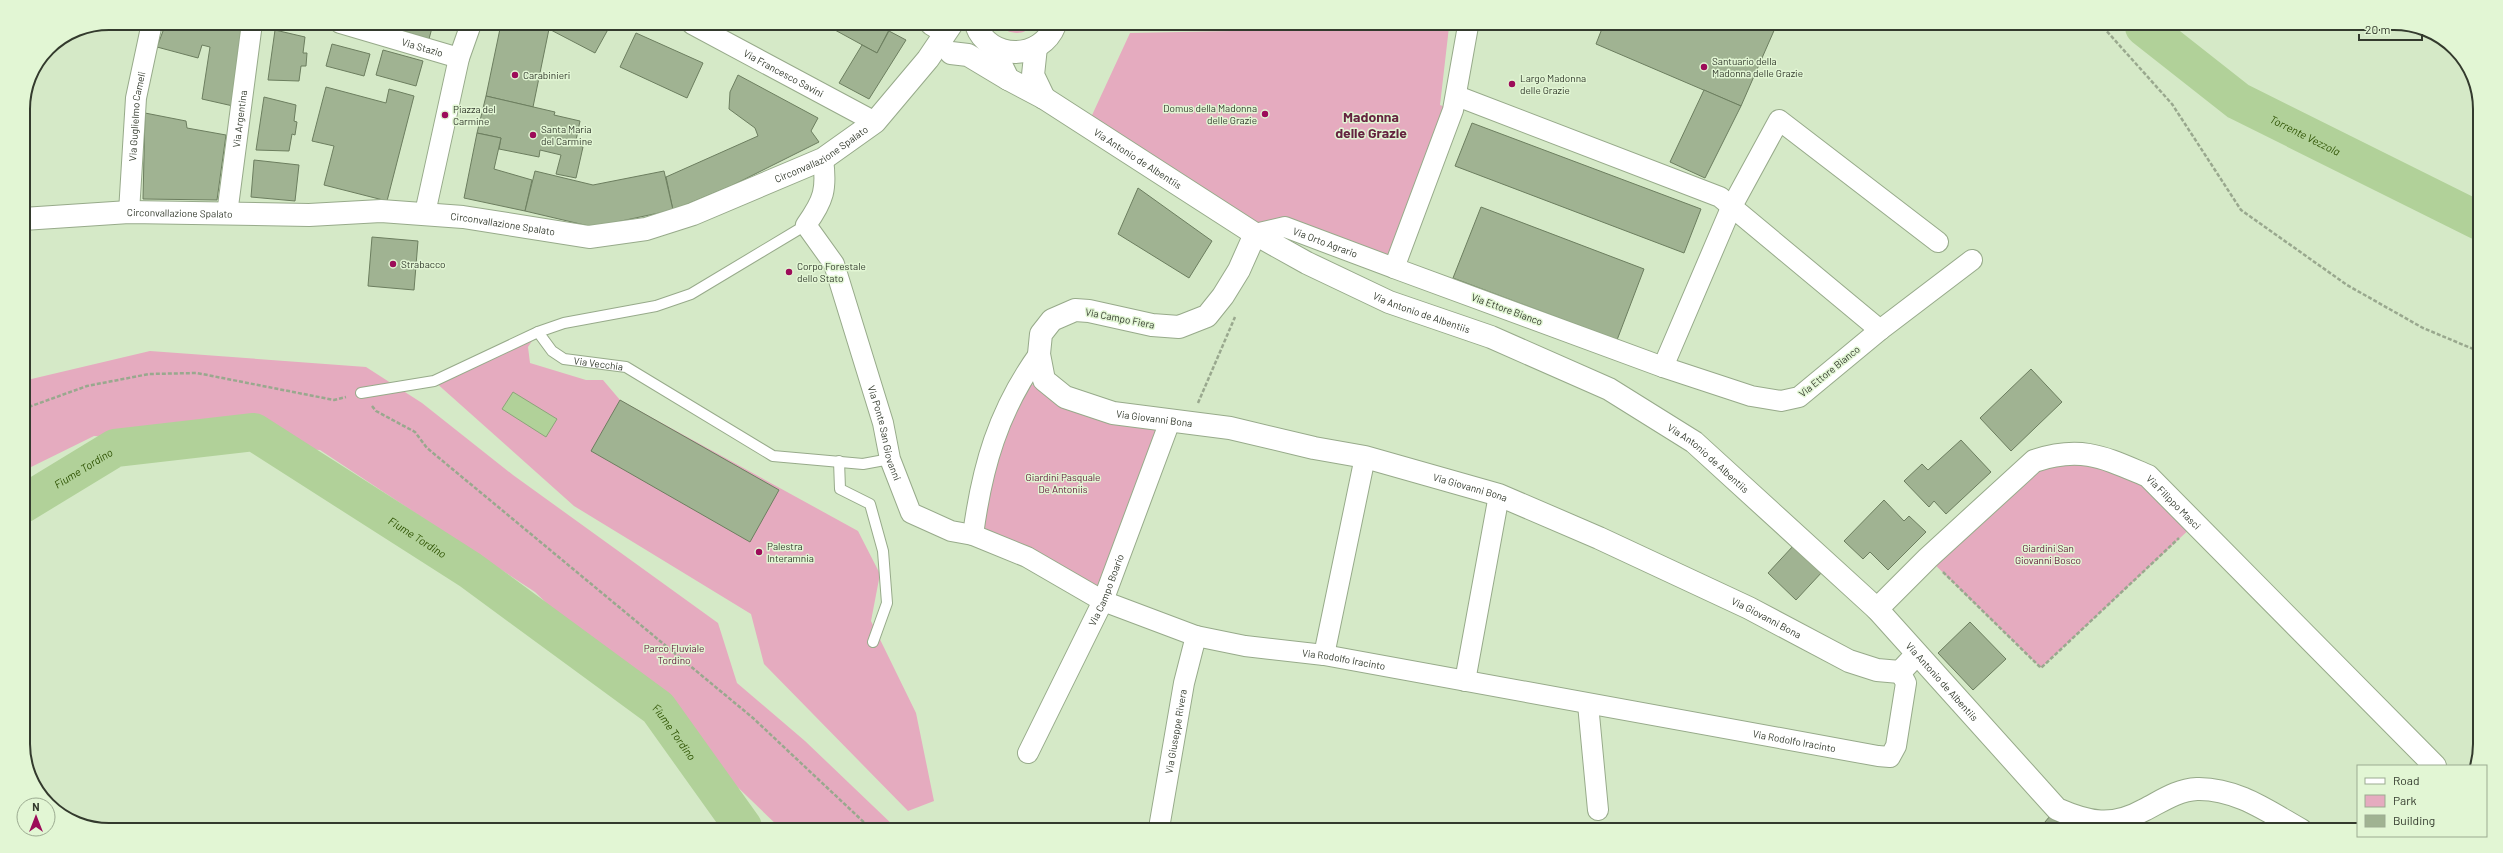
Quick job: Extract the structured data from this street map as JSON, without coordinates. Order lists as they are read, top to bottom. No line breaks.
{"streets":{"main road":["Circonvallazione Spalato","Via Antonio de Albentiis","Via Campo Fiera","Via Giovanni Bona","Via Filippo Masci"],"street":["Via Stazio","Via Francesco Savini","Via Guglielmo Cameli","Via Argentina","Via Orto Agrario","Via Ettore Bianco","Via Ponte San Giovanni","Via Campo Boario","Via Rodolfo Iracinto","Via Giuseppe Rivera"],"lane":["Via Vecchia"]},"crossings":[["Via Francesco Savini","Circonvallazione Spalato"],["Via Guglielmo Cameli","Circonvallazione Spalato"],["Via Argentina","Circonvallazione Spalato"],["Via Antonio de Albentiis","Via Orto Agrario"],["Via Antonio de Albentiis","Via Campo Fiera"],["Via Antonio de Albentiis","Via Filippo Masci"],["Via Orto Agrario","Via Ettore Bianco"],["Via Orto Agrario","Via Campo Fiera"],["Via Campo Fiera","Via Giovanni Bona"],["Via Vecchia","Via Ponte San Giovanni"],["Via Giovanni Bona","Via Campo Boario"],["Via Giovanni Bona","Via Rodolfo Iracinto"],["Via Ponte San Giovanni","Via Campo Boario"],["Via Ponte San Giovanni","Via Rodolfo Iracinto"],["Via Campo Boario","Via Rodolfo Iracinto"],["Via Rodolfo Iracinto","Via Giuseppe Rivera"]],"districts":["Madonna delle Grazie"],"water":["Torrente Vezzola","Fiume Tordino"],"parks":["Giardini Pasquale De Antoniis","Giardini San Giovanni Bosco","Parco Fluviale Tordino"],"places":["Santuario della Madonna delle Grazie","Carabinieri","Largo Madonna delle Grazie","Domus della Madonna delle Grazie","Piazza del Carmine","Santa Maria del Carmine","Strabacco","Corpo Forestale dello Stato","Palestra Interamnia"],"legend":["Road","Park","Building"],"scale_bar":"20 m","north":"top"}
